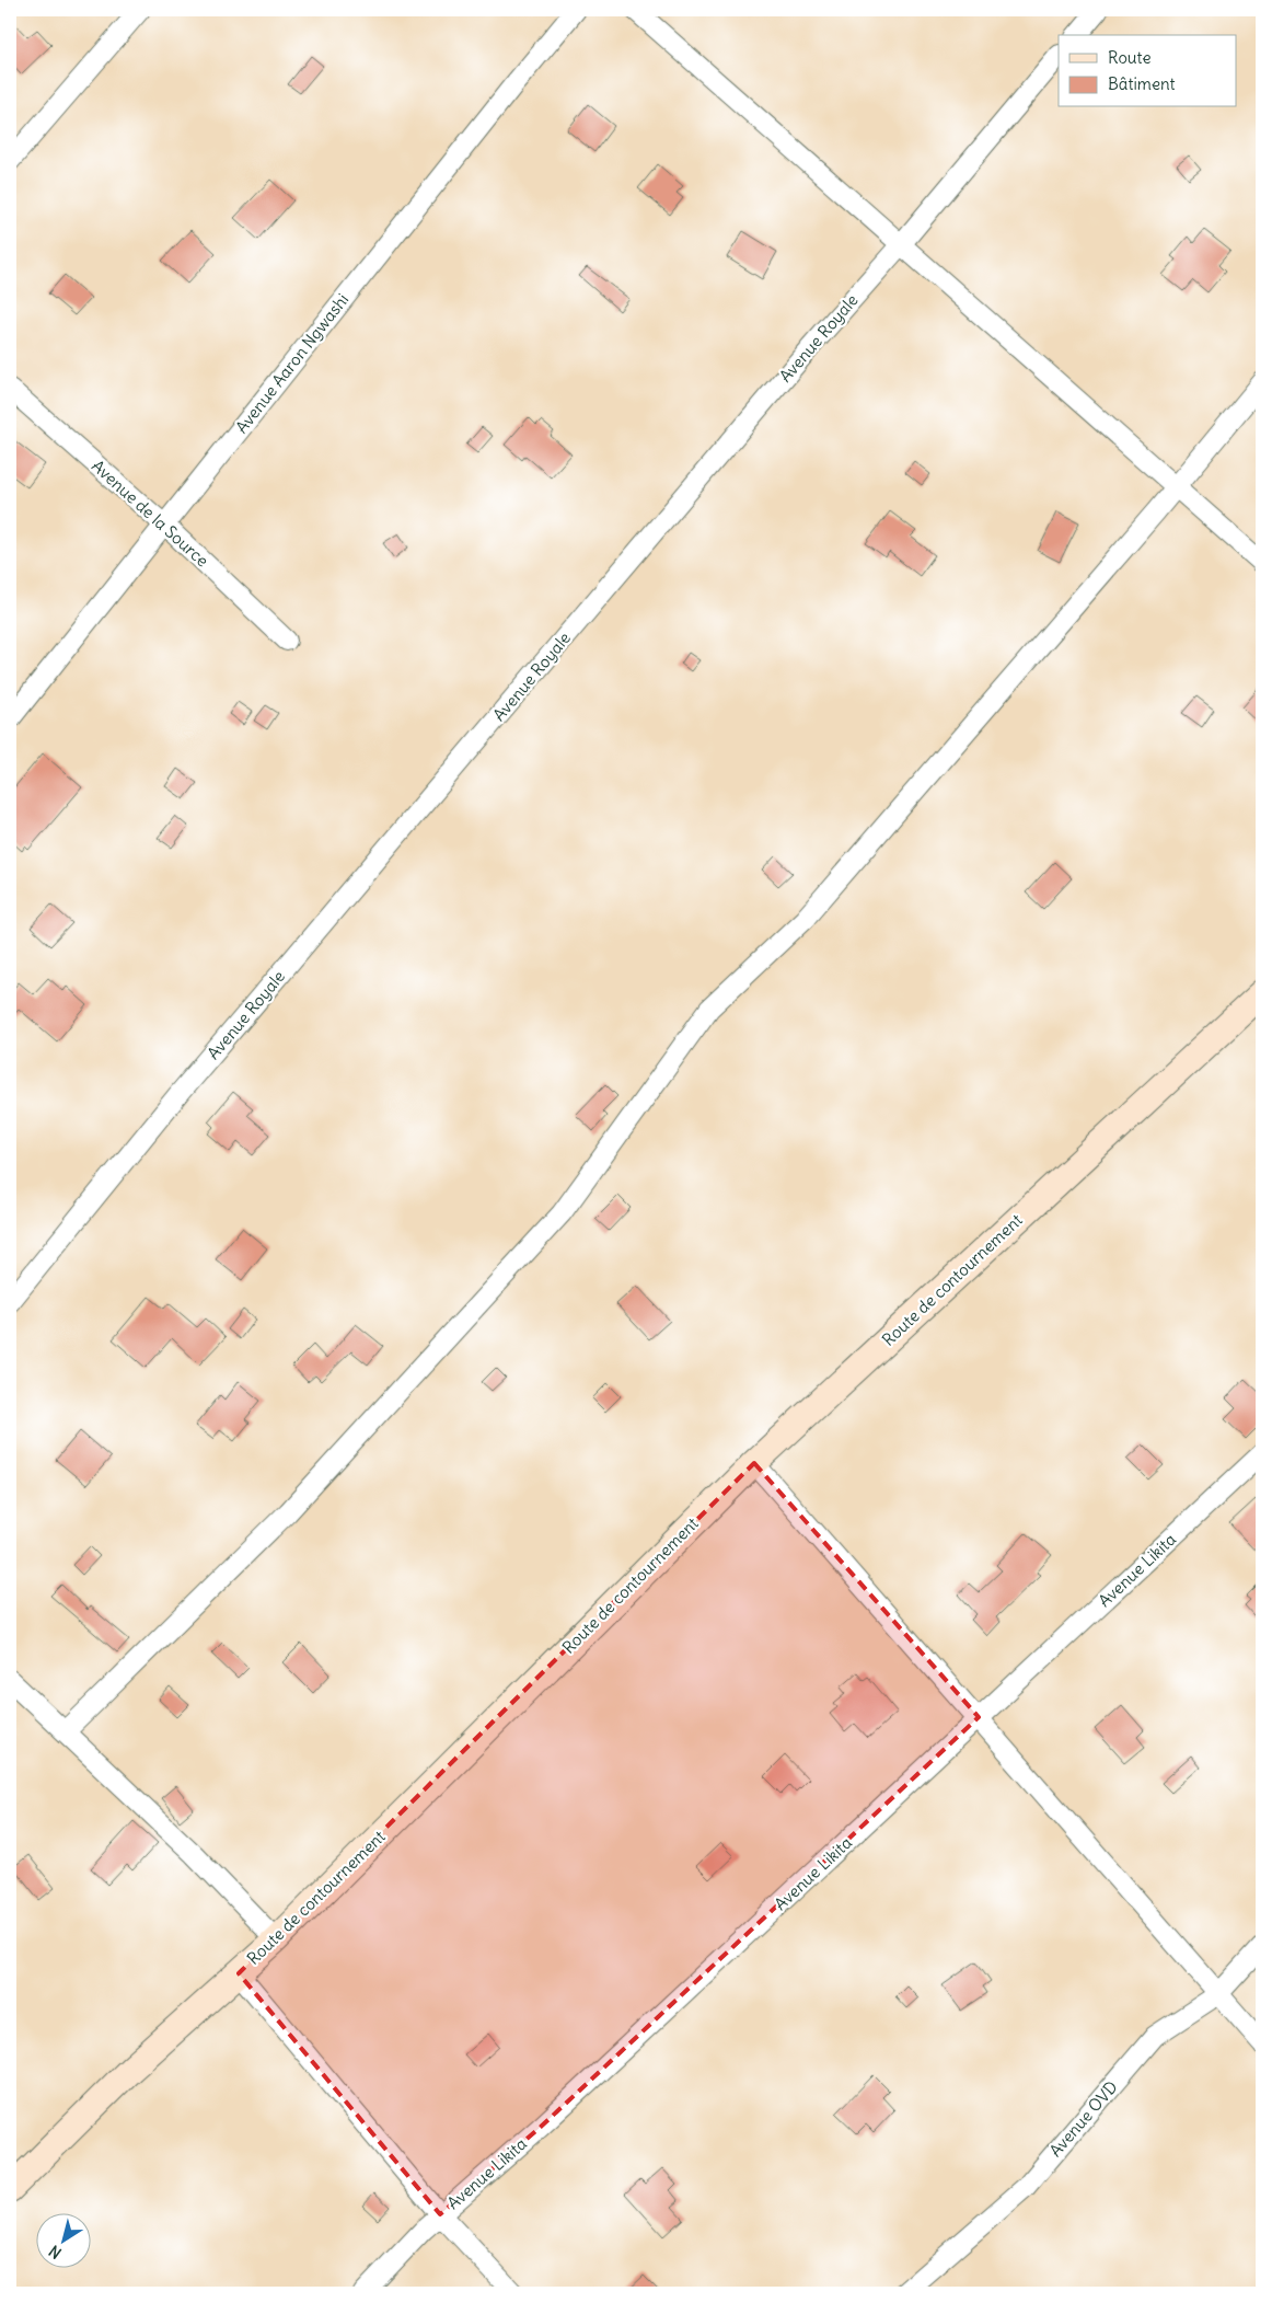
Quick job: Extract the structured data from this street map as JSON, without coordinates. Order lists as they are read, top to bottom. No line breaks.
{"streets":{"street":["Avenue Royale","Avenue Aaron Ngwashi","Avenue de la Source","Route de contournement","Avenue Likita","Avenue OVD"]},"crossings":[["Avenue Aaron Ngwashi","Avenue de la Source"]],"legend":["Route","Bâtiment"],"north":"bottom left"}
